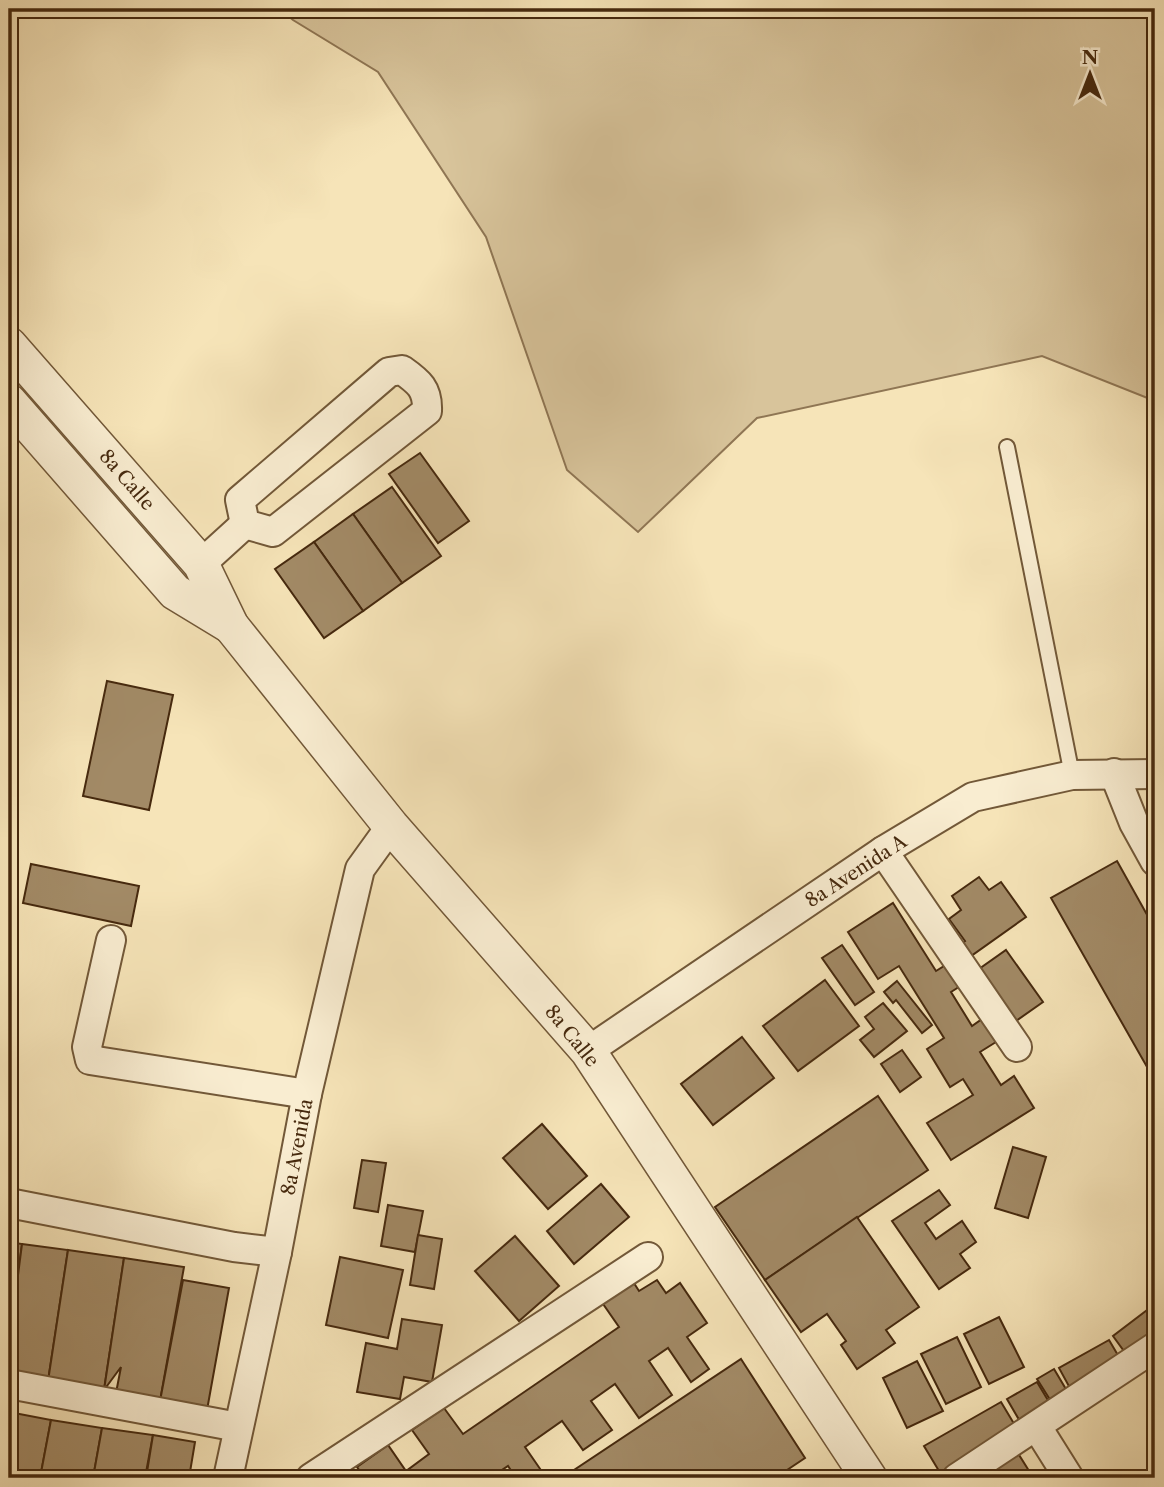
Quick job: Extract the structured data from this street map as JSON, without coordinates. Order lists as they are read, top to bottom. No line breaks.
{"streets":{"street":["8a Calle","8a Avenida A","8a Avenida"]},"crossings":[["8a Calle","8a Avenida A"],["8a Calle","8a Avenida"]],"north":"top"}
